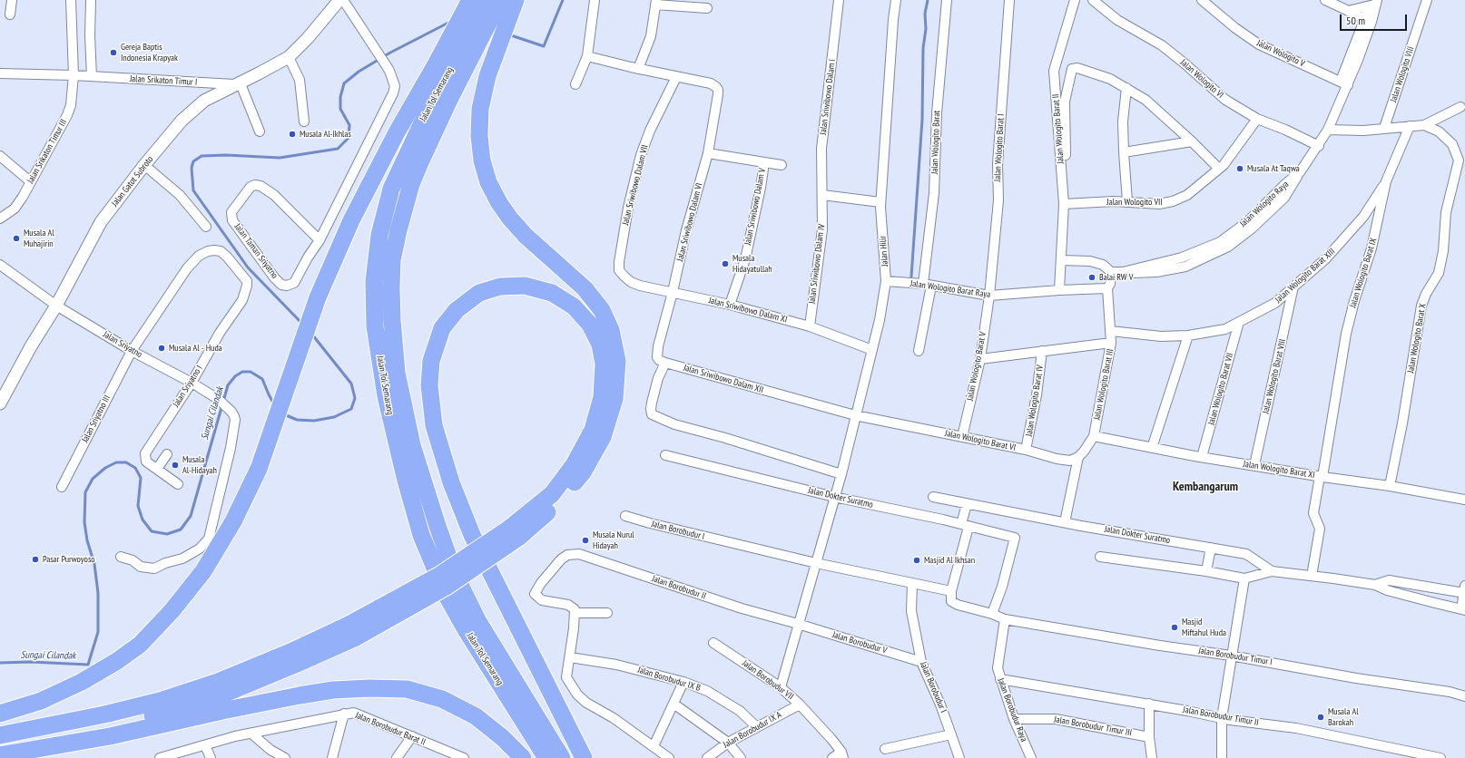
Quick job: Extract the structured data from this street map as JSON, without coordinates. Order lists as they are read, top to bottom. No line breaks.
{"streets":{"highway":["Jalan Tol Semarang"],"street":["Jalan Wologito V","Jalan Wologito VIII","Jalan Wologito VI","Jalan Srikaton Timur I","Jalan Sriwibowo Dalam I","Jalan Wologito Barat II","Jalan Wologito Barat","Jalan Wologito Barat I","Jalan Srikaton Timur III","Jalan Gatot Subroto","Jalan Sriwibowo Dalam VII","Jalan Wologito VII","Jalan Sriwibowo Dalam V","Jalan Sriwibowo Dalam VI","Jalan Taman Sriyatno","Jalan Hilir","Jalan Sriwibowo Dalam IV","Jalan Wologito Barat IX","Jalan Wologito Barat XIII","Jalan Wologito Barat Raya","Jalan Sriwibowo Dalam XI","Jalan Wologito Barat X","Jalan Sriyatno","Jalan Wologito Barat V","Jalan Wologito Barat VIII","Jalan Sriwibowo Dalam XII","Jalan Wologito Barat III","Jalan Sriyatno I","Jalan Wologito Barat VII","Jalan Wologito Barat IV","Jalan Sriyatno III","Jalan Wologito Barat VI","Jalan Wologito Barat XI","Jalan Dokter Suratmo","Jalan Borobudur I","Jalan Borobudur II","Jalan Borobudur V","Jalan Borobudur Timur I","Jalan Borobudur IX B","Jalan Borobudur VII","Jalan Borobudur Raya","Jalan Borobudur Timur II","Jalan Borobudur Timur III","Jalan Borobudur Barat II","Jalan Borobudur IX A"]},"crossings":[["Jalan Wologito VI","Jalan Wologito VII"],["Jalan Srikaton Timur I","Jalan Srikaton Timur III"],["Jalan Srikaton Timur I","Jalan Gatot Subroto"],["Jalan Sriwibowo Dalam I","Jalan Sriwibowo Dalam IV"],["Jalan Wologito Barat II","Jalan Wologito VII"],["Jalan Wologito Barat II","Jalan Wologito Barat Raya"],["Jalan Wologito Barat","Jalan Wologito Barat Raya"],["Jalan Wologito Barat I","Jalan Wologito Barat Raya"],["Jalan Wologito Barat I","Jalan Wologito Barat V"],["Jalan Gatot Subroto","Jalan Sriyatno"],["Jalan Sriwibowo Dalam VII","Jalan Sriwibowo Dalam VI"],["Jalan Sriwibowo Dalam VII","Jalan Sriwibowo Dalam XI"],["Jalan Sriwibowo Dalam V","Jalan Sriwibowo Dalam VI"],["Jalan Sriwibowo Dalam V","Jalan Sriwibowo Dalam XI"],["Jalan Sriwibowo Dalam VI","Jalan Sriwibowo Dalam XI"],["Jalan Hilir","Jalan Wologito Barat Raya"],["Jalan Hilir","Jalan Sriwibowo Dalam XI"],["Jalan Hilir","Jalan Sriwibowo Dalam XII"],["Jalan Hilir","Jalan Wologito Barat VI"],["Jalan Hilir","Jalan Dokter Suratmo"],["Jalan Sriwibowo Dalam IV","Jalan Sriwibowo Dalam XI"],["Jalan Wologito Barat IX","Jalan Wologito Barat XIII"],["Jalan Wologito Barat IX","Jalan Wologito Barat XI"],["Jalan Wologito Barat IX","Jalan Dokter Suratmo"],["Jalan Wologito Barat XIII","Jalan Wologito Barat VIII"],["Jalan Wologito Barat XIII","Jalan Wologito Barat III"],["Jalan Wologito Barat XIII","Jalan Wologito Barat VII"],["Jalan Wologito Barat Raya","Jalan Wologito Barat V"],["Jalan Wologito Barat Raya","Jalan Wologito Barat III"],["Jalan Wologito Barat X","Jalan Wologito Barat XI"],["Jalan Sriyatno","Jalan Sriyatno I"],["Jalan Sriyatno","Jalan Sriyatno III"],["Jalan Wologito Barat V","Jalan Wologito Barat IV"],["Jalan Wologito Barat V","Jalan Wologito Barat VI"],["Jalan Wologito Barat VIII","Jalan Wologito Barat XI"],["Jalan Sriwibowo Dalam XII","Jalan Wologito Barat VI"],["Jalan Wologito Barat III","Jalan Wologito Barat IV"],["Jalan Wologito Barat III","Jalan Wologito Barat XI"],["Jalan Sriyatno I","Jalan Sriyatno III"],["Jalan Wologito Barat VII","Jalan Wologito Barat XI"],["Jalan Wologito Barat IV","Jalan Wologito Barat VI"],["Jalan Dokter Suratmo","Jalan Borobudur Timur I"],["Jalan Borobudur I","Jalan Borobudur V"],["Jalan Borobudur II","Jalan Borobudur V"],["Jalan Borobudur Timur I","Jalan Borobudur Raya"],["Jalan Borobudur IX B","Jalan Borobudur IX A"],["Jalan Borobudur VII","Jalan Borobudur IX A"],["Jalan Borobudur Raya","Jalan Borobudur Timur II"],["Jalan Borobudur Raya","Jalan Borobudur Timur III"]],"districts":["Kembangarum"],"water":["Sungai Cilandak"],"places":["Gereja Baptis Indonesia Krapyak","Musala Al-Ikhlas","Musala At Taqwa","Musala Al Muhajirin","Musala Hidayatullah","Balai RW V","Musala Al - Huda","Musala Al-Hidayah","Musala Nurul Hidayah","Pasar Purwoyoso","Masjid Al Ikhsan","Masjid Miftahul Huda","Musala Al Barokah"],"scale_bar":"50 m"}
